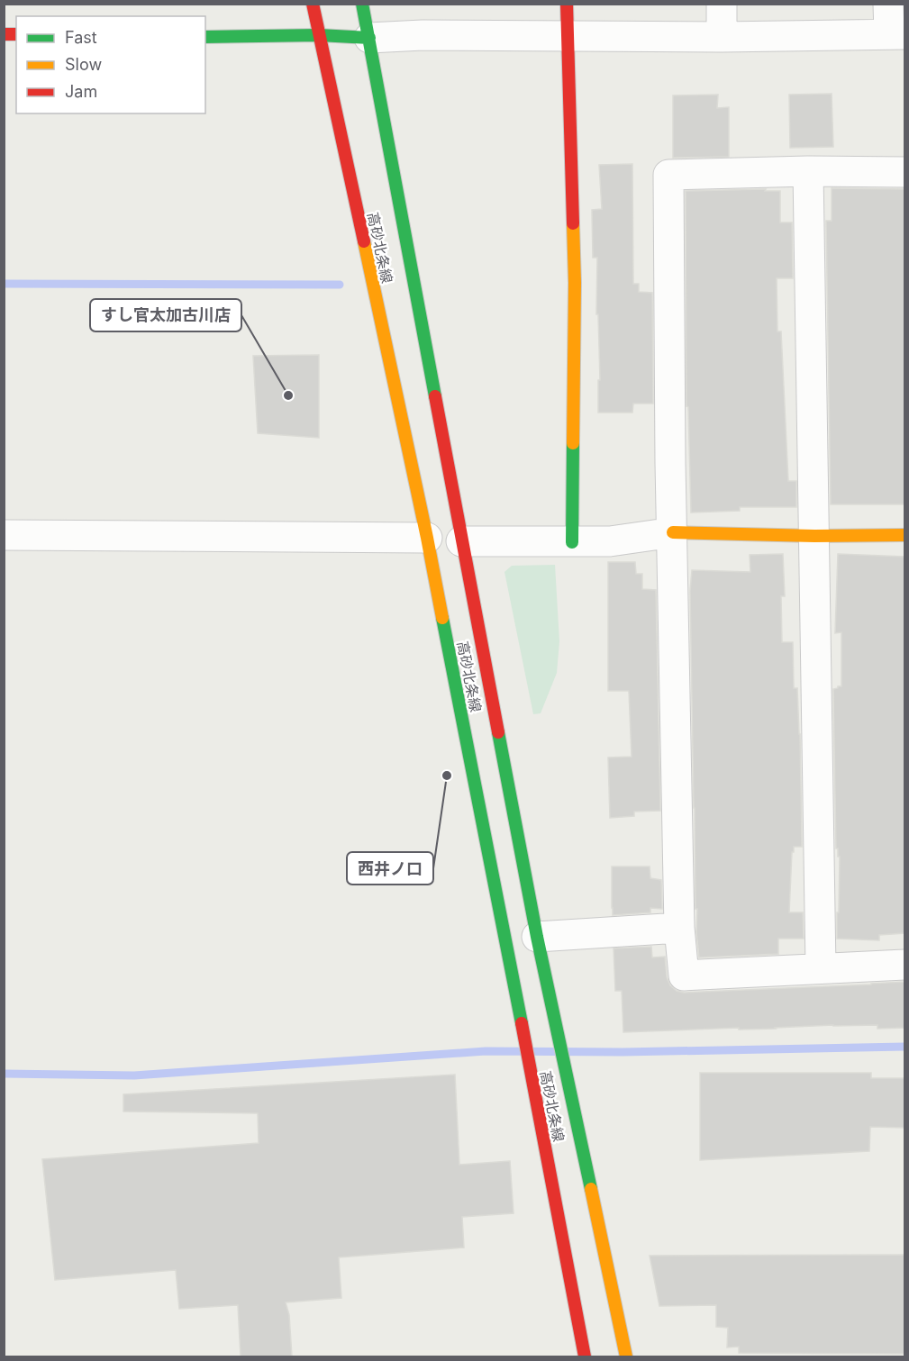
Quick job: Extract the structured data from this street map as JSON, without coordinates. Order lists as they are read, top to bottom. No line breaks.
{"streets":{"main road":["高砂北条線"]},"places":["すし官太加古川店","西井ノ口"],"legend":["Fast","Slow","Jam"]}
